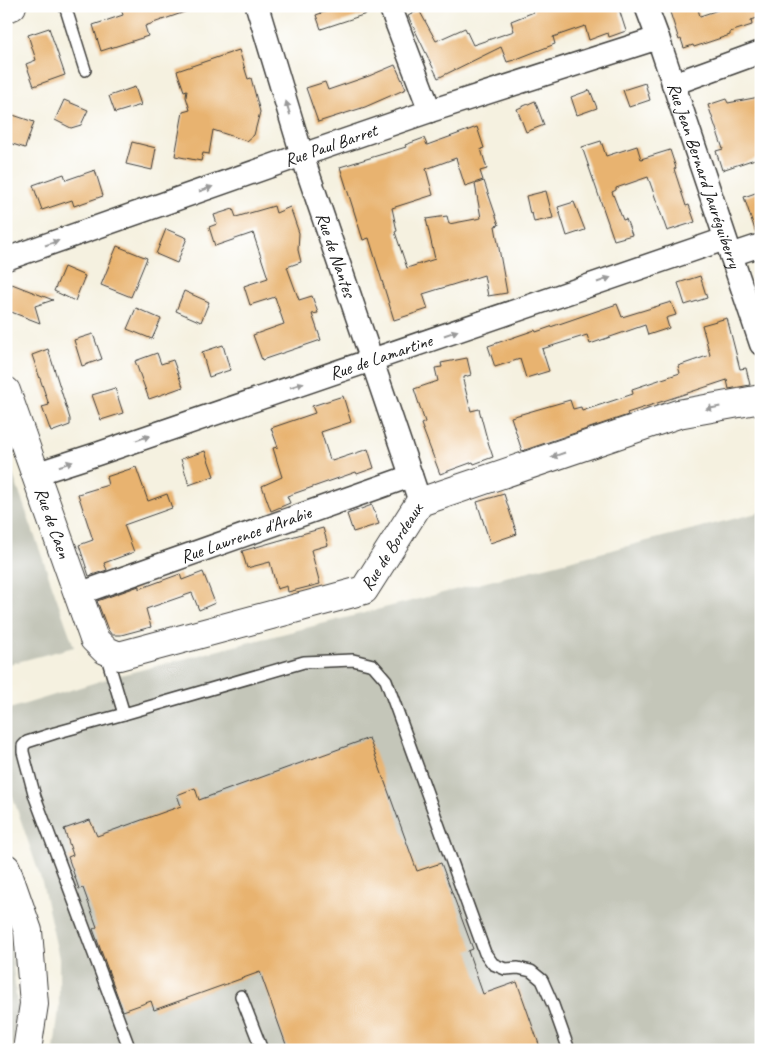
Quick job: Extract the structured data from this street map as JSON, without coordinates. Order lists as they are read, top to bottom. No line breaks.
{"streets":{"street":["Rue Paul Barret","Rue Jean Bernard Jauréguiberry","Rue de Nantes","Rue de Lamartine","Rue de Caen","Rue Lawrence d'Arabie","Rue de Bordeaux"]},"crossings":[["Rue Paul Barret","Rue Jean Bernard Jauréguiberry"],["Rue Paul Barret","Rue de Nantes"],["Rue Jean Bernard Jauréguiberry","Rue de Lamartine"],["Rue de Nantes","Rue de Lamartine"],["Rue de Nantes","Rue Lawrence d'Arabie"],["Rue de Nantes","Rue de Bordeaux"],["Rue de Lamartine","Rue de Caen"],["Rue de Caen","Rue Lawrence d'Arabie"],["Rue de Caen","Rue de Bordeaux"]],"one_way":["Rue Paul Barret","Rue de Lamartine","Rue de Bordeaux"]}
